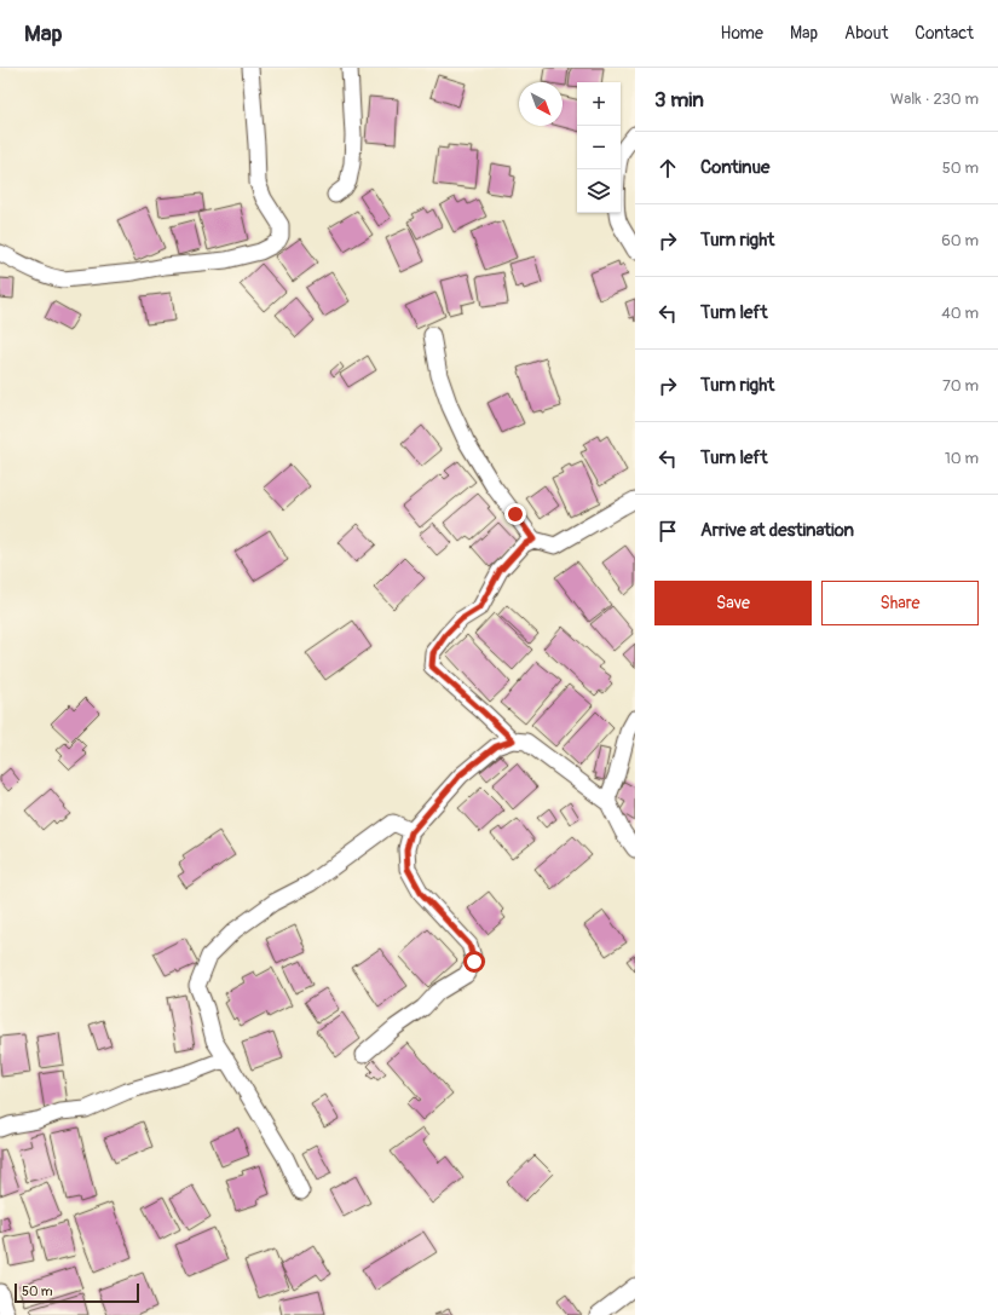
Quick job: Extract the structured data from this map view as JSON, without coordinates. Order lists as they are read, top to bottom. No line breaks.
{"scale_bar":"50 m","north":"bottom right","page":{"header":"Map","nav":["Home","Map","About","Contact"],"heading":["3 min","Walk · 230 m"],"map_buttons":["+","−"],"list":[["Continue","50 m"],["Turn right","60 m"],["Turn left","40 m"],["Turn right","70 m"],["Turn left","10 m"],"Arrive at destination"],"buttons":["Save","Share"],"scale":"50 m"}}
